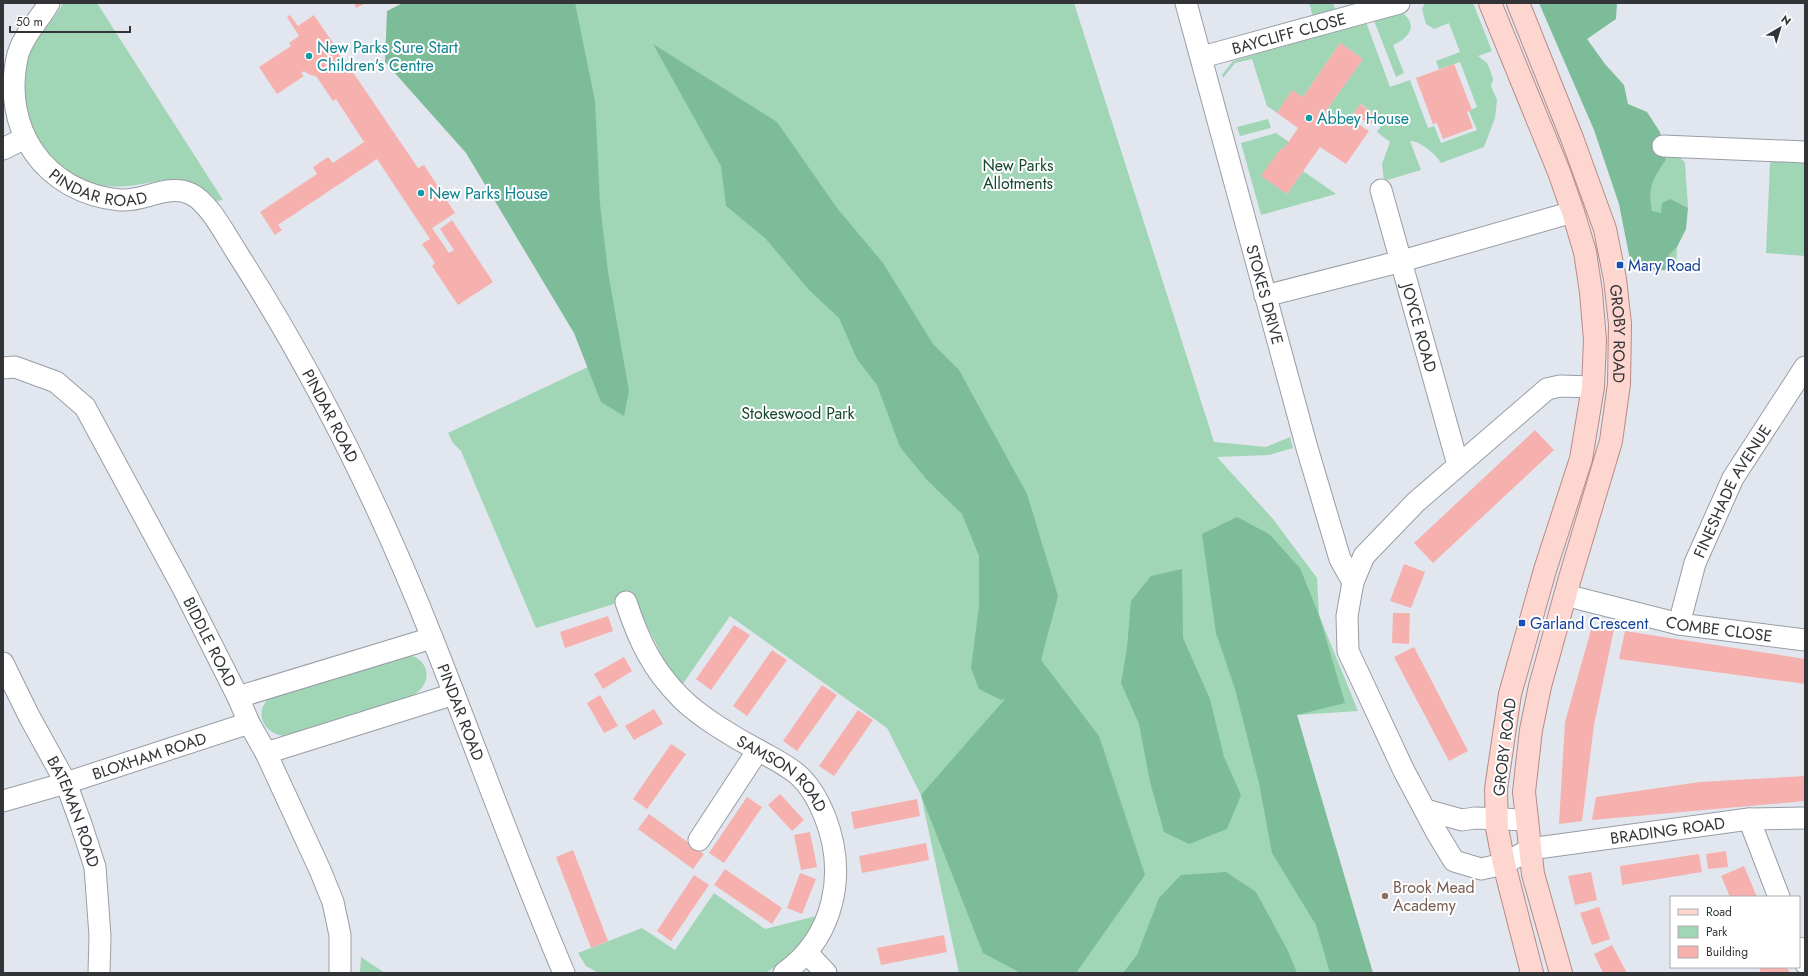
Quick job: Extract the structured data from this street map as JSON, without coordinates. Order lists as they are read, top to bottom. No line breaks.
{"streets":{"main road":["GROBY ROAD"],"street":["BAYCLIFF CLOSE","PINDAR ROAD","STOKES DRIVE","JOYCE ROAD","FINESHADE AVENUE","COMBE CLOSE","BIDDLE ROAD","BLOXHAM ROAD","SAMSON ROAD","BATEMAN ROAD","BRADING ROAD"]},"crossings":[["BAYCLIFF CLOSE","STOKES DRIVE"],["GROBY ROAD","COMBE CLOSE"],["GROBY ROAD","BRADING ROAD"],["FINESHADE AVENUE","COMBE CLOSE"],["BIDDLE ROAD","BLOXHAM ROAD"],["BLOXHAM ROAD","BATEMAN ROAD"]],"parks":["New Parks Allotments","Stokeswood Park"],"places":{"other":["New Parks Sure Start Children's Centre","Abbey House","New Parks House","Brook Mead Academy"],"transit":["Mary Road","Garland Crescent"]},"legend":["Road","Park","Building"],"scale_bar":"50 m","north":"top right"}
